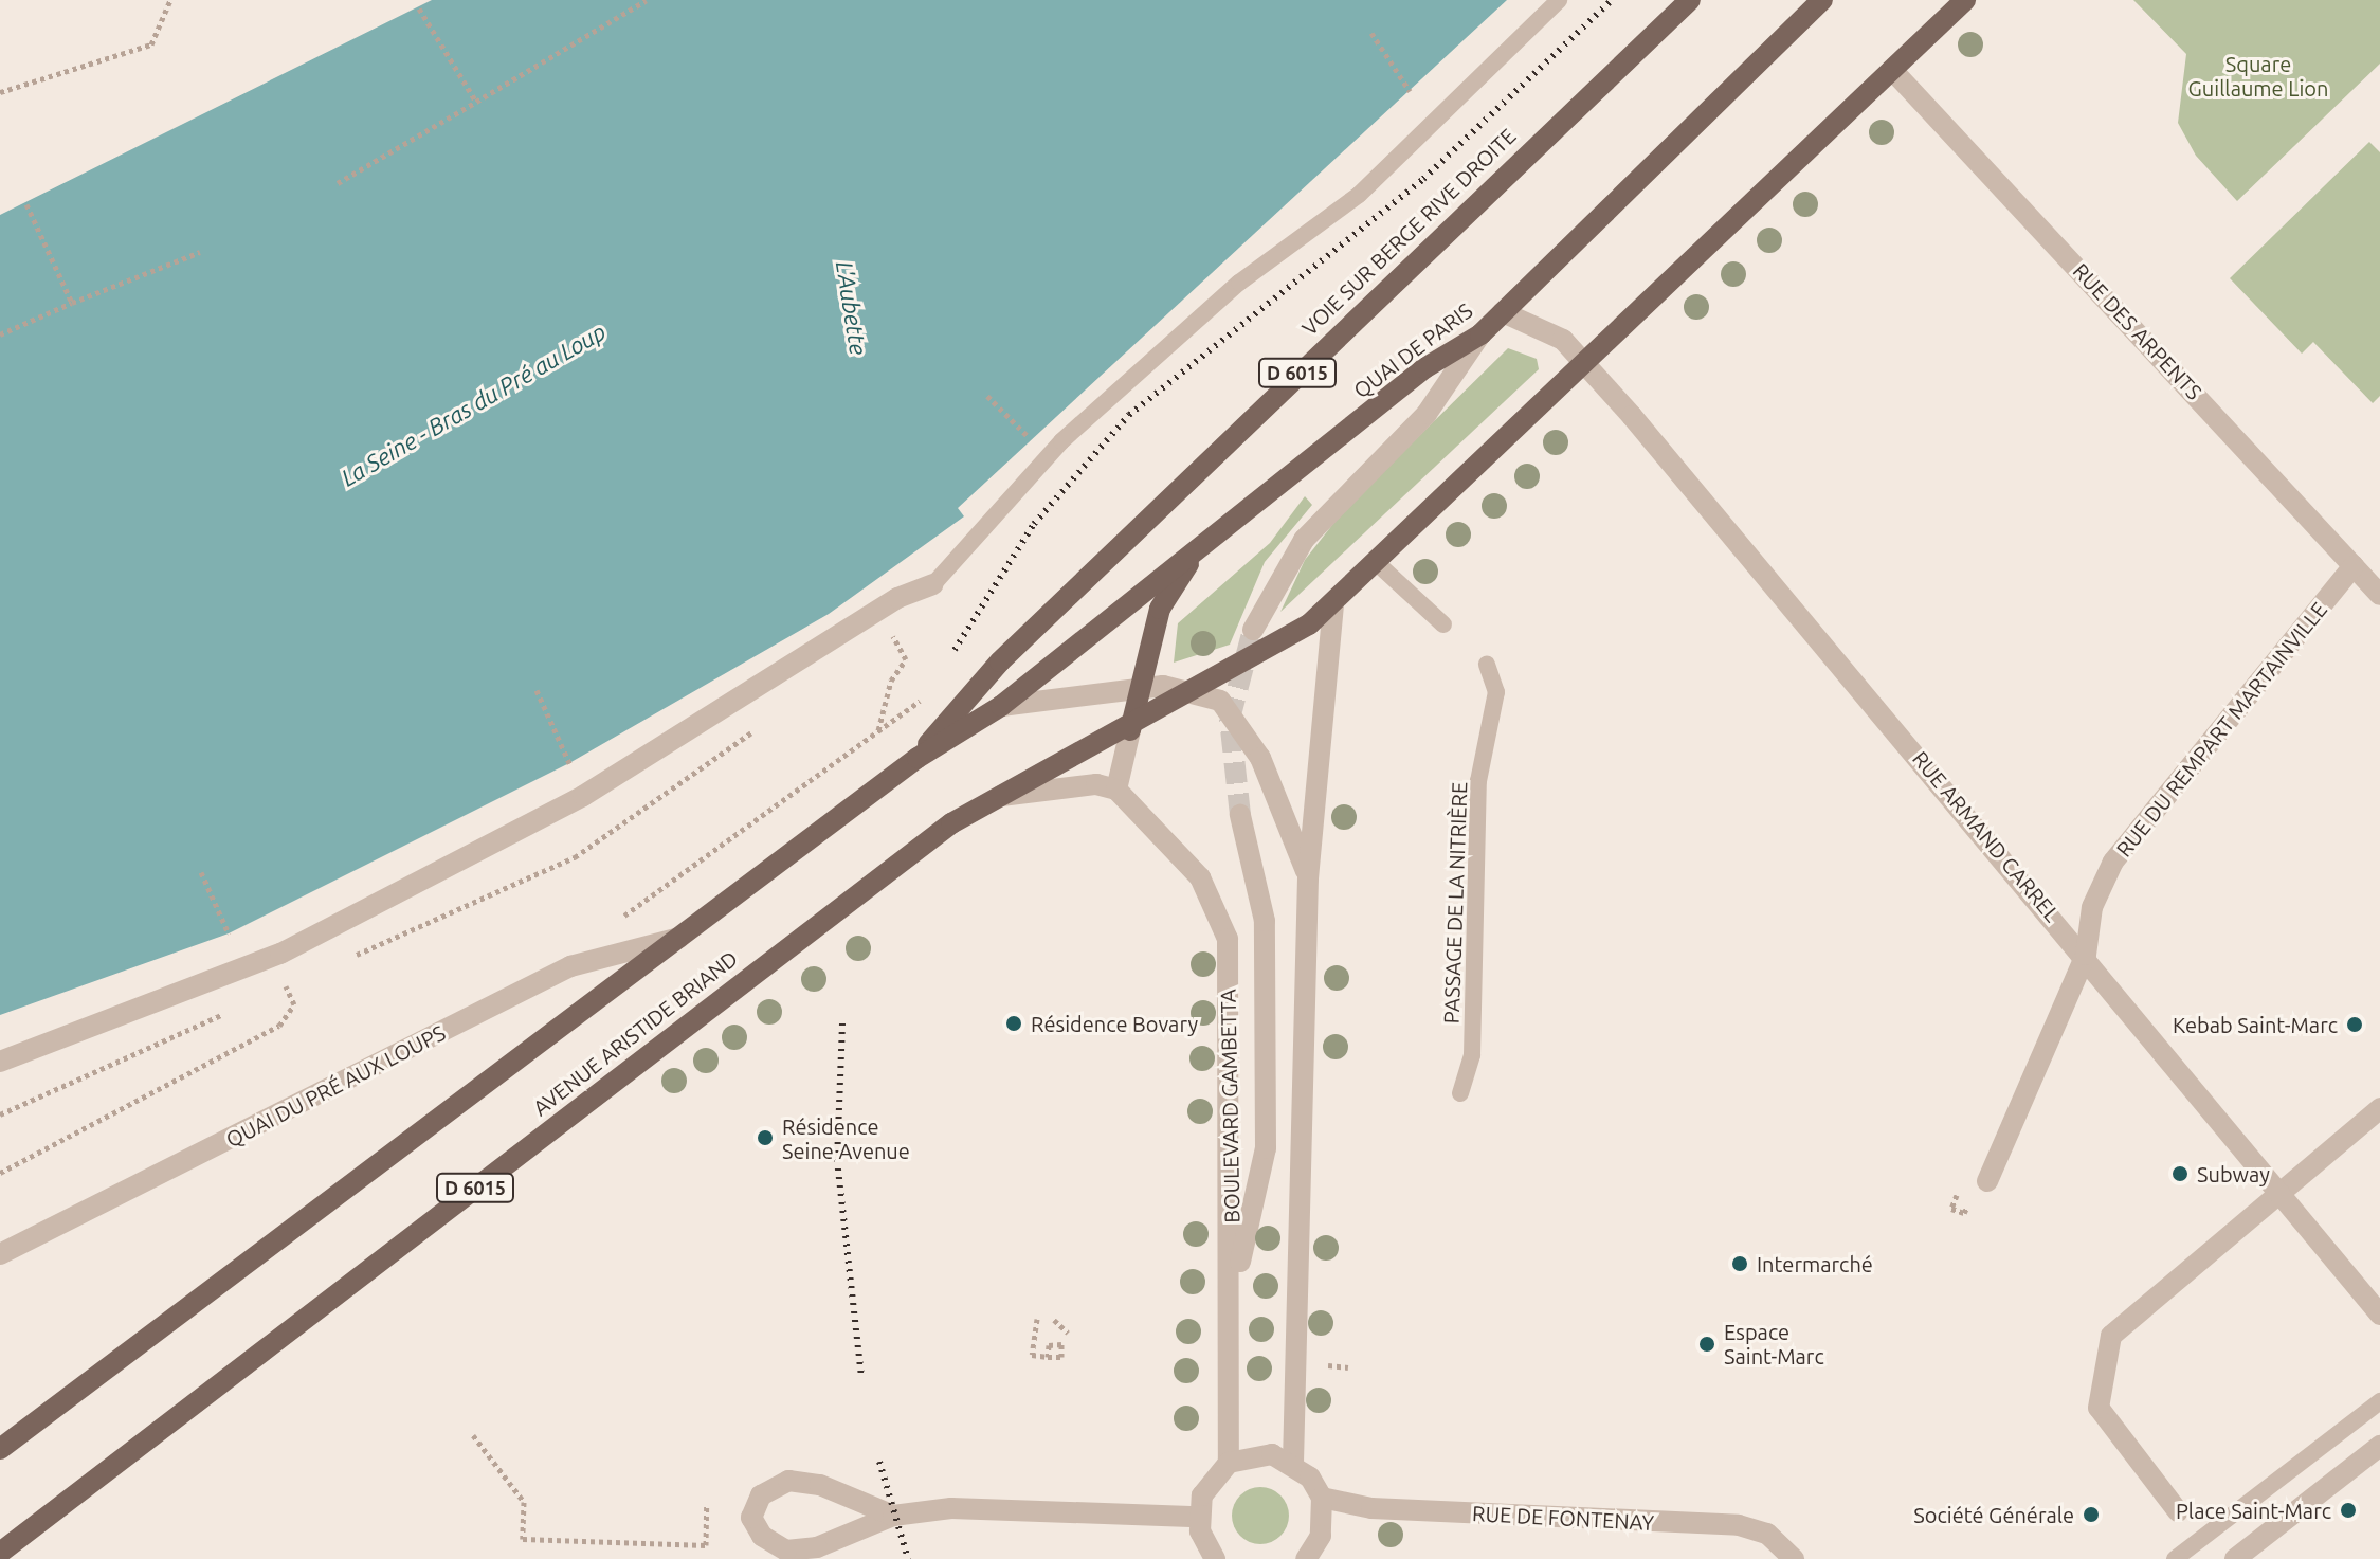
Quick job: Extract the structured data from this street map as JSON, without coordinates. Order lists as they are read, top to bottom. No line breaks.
{"streets":{"main road":["VOIE SUR BERGE RIVE DROITE","QUAI DE PARIS","D 6015","AVENUE ARISTIDE BRIAND"],"street":["RUE DES ARPENTS","RUE DU REMPART MARTAINVILLE","RUE ARMAND CARREL","QUAI DU PRÉ AUX LOUPS","BOULEVARD GAMBETTA","RUE DE FONTENAY"],"lane":["PASSAGE DE LA NITRIÈRE"]},"crossings":[["VOIE SUR BERGE RIVE DROITE","D 6015"],["RUE DES ARPENTS","D 6015"],["RUE DES ARPENTS","RUE DU REMPART MARTAINVILLE"],["QUAI DE PARIS","D 6015"],["QUAI DE PARIS","RUE ARMAND CARREL"],["D 6015","RUE ARMAND CARREL"],["D 6015","AVENUE ARISTIDE BRIAND"],["D 6015","QUAI DU PRÉ AUX LOUPS"],["RUE DU REMPART MARTAINVILLE","RUE ARMAND CARREL"]],"water":["L'Aubette","La Seine - Bras du Pré au Loup"],"parks":["Square Guillaume Lion"],"places":["Résidence Bovary","Kebab Saint-Marc","Résidence Seine Avenue","Subway","Intermarché","Espace Saint-Marc","Place Saint-Marc","Société Générale"]}
